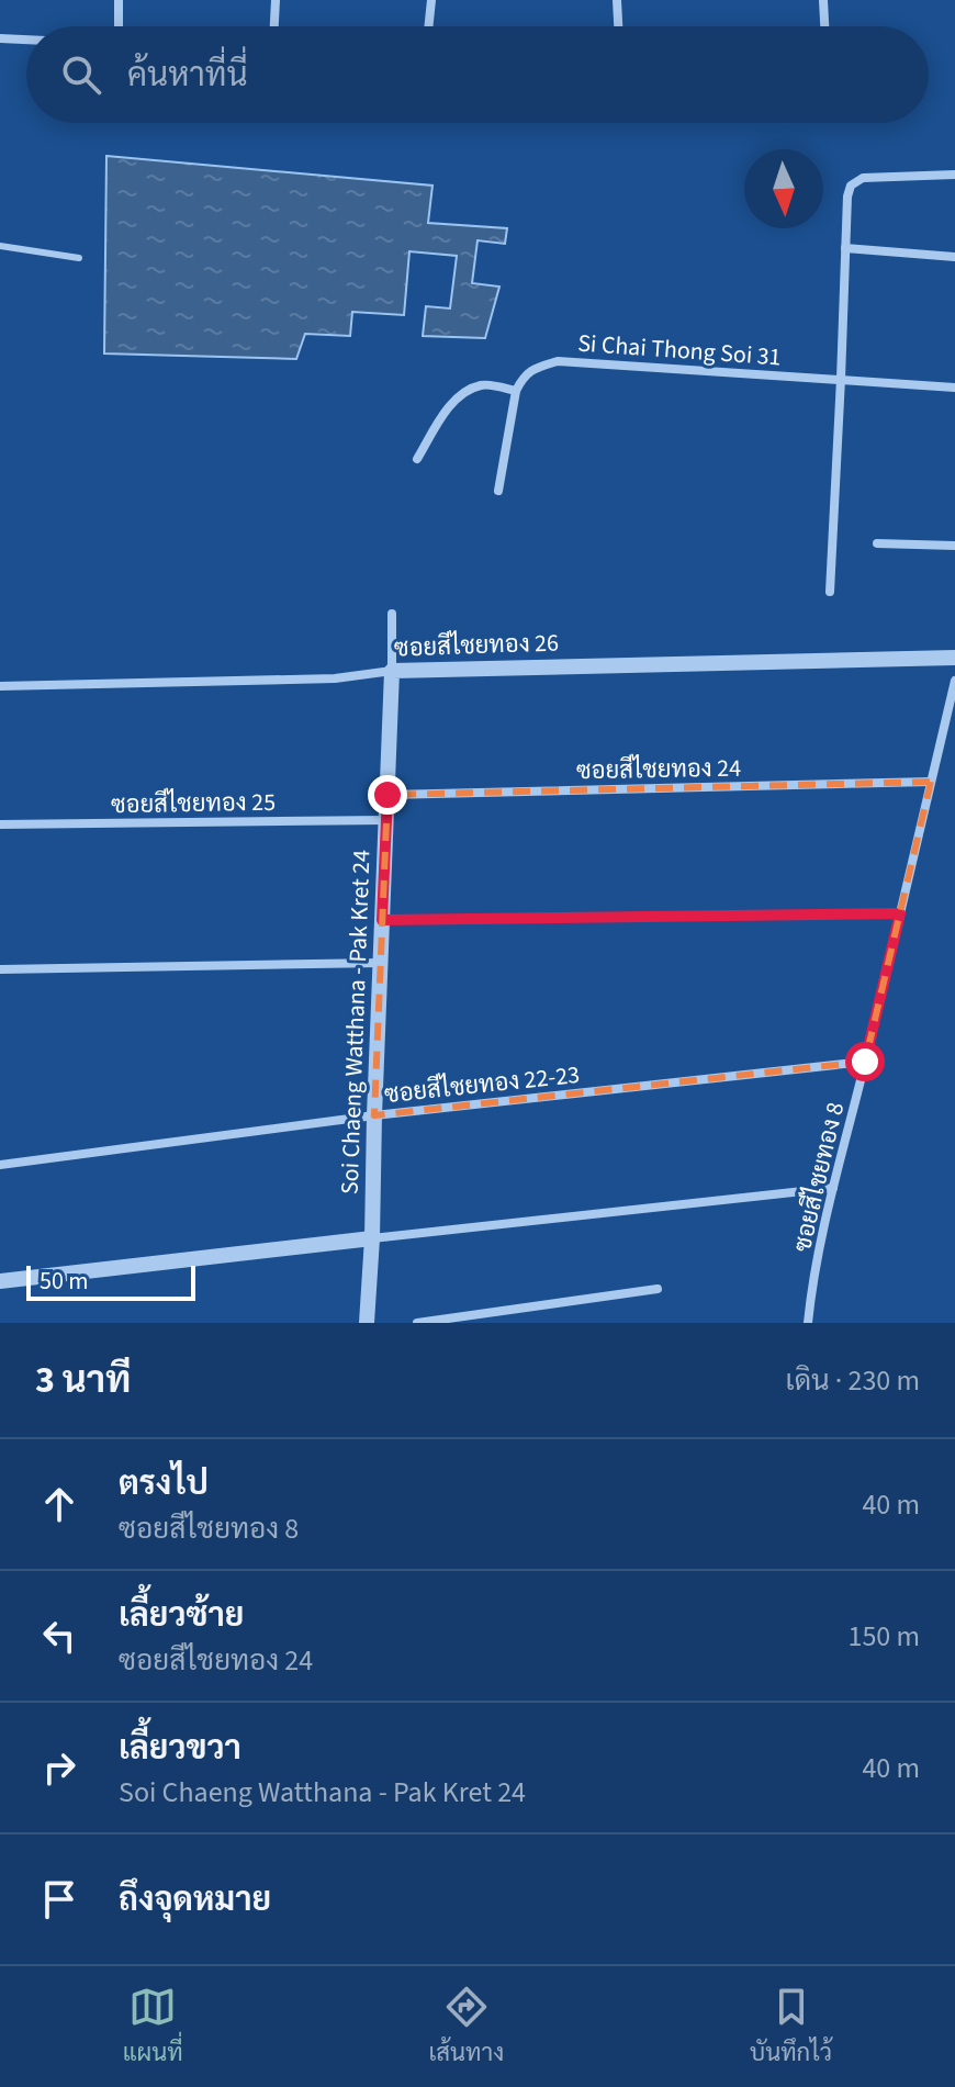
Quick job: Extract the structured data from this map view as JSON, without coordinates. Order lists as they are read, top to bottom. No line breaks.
{"streets":{"street":["Si Chai Thong Soi 31","ซอยสีไชยทอง 26","ซอยสีไชยทอง 24","ซอยสีไชยทอง 25","Soi Chaeng Watthana - Pak Kret 24","ซอยสีไชยทอง 22-23","ซอยสีไชยทอง 8"]},"crossings":[["ซอยสีไชยทอง 26","Soi Chaeng Watthana - Pak Kret 24"],["ซอยสีไชยทอง 24","Soi Chaeng Watthana - Pak Kret 24"],["ซอยสีไชยทอง 24","ซอยสีไชยทอง 8"],["ซอยสีไชยทอง 25","Soi Chaeng Watthana - Pak Kret 24"],["Soi Chaeng Watthana - Pak Kret 24","ซอยสีไชยทอง 22-23"],["ซอยสีไชยทอง 22-23","ซอยสีไชยทอง 8"]],"scale_bar":"50 m","north":"bottom","page":{"search":"ค้นหาที่นี่","scale":"50 m","heading":["3 นาที","เดิน · 230 m"],"list":[["ตรงไป","ซอยสีไชยทอง 8","40 m"],["เลี้ยวซ้าย","ซอยสีไชยทอง 24","150 m"],["เลี้ยวขวา","Soi Chaeng Watthana - Pak Kret 24","40 m"],"ถึงจุดหมาย"],"nav":["แผนที่","เส้นทาง","บันทึกไว้"]}}
